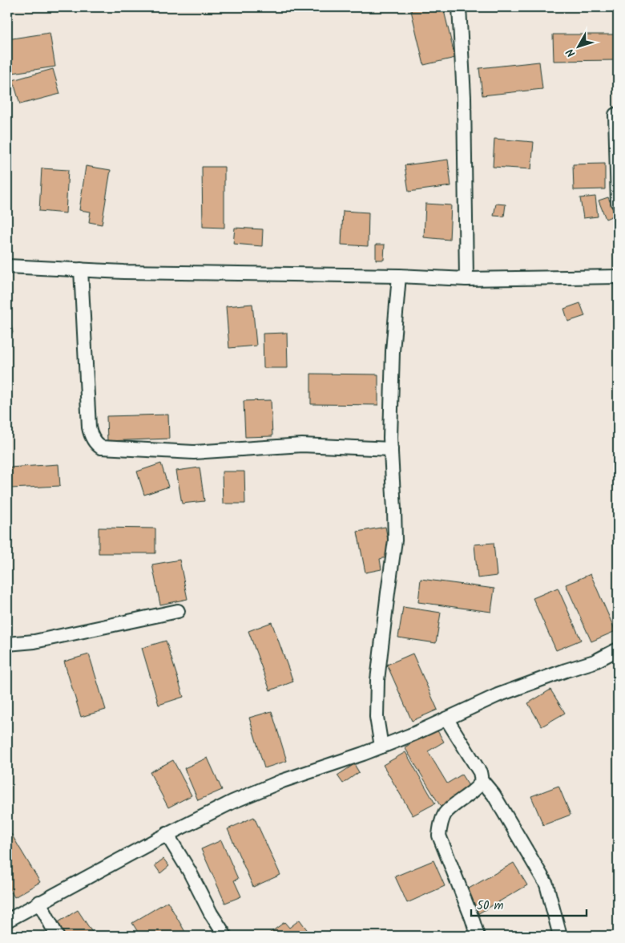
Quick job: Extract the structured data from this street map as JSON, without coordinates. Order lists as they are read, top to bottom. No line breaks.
{"scale_bar":"50 m","north":"bottom left"}
